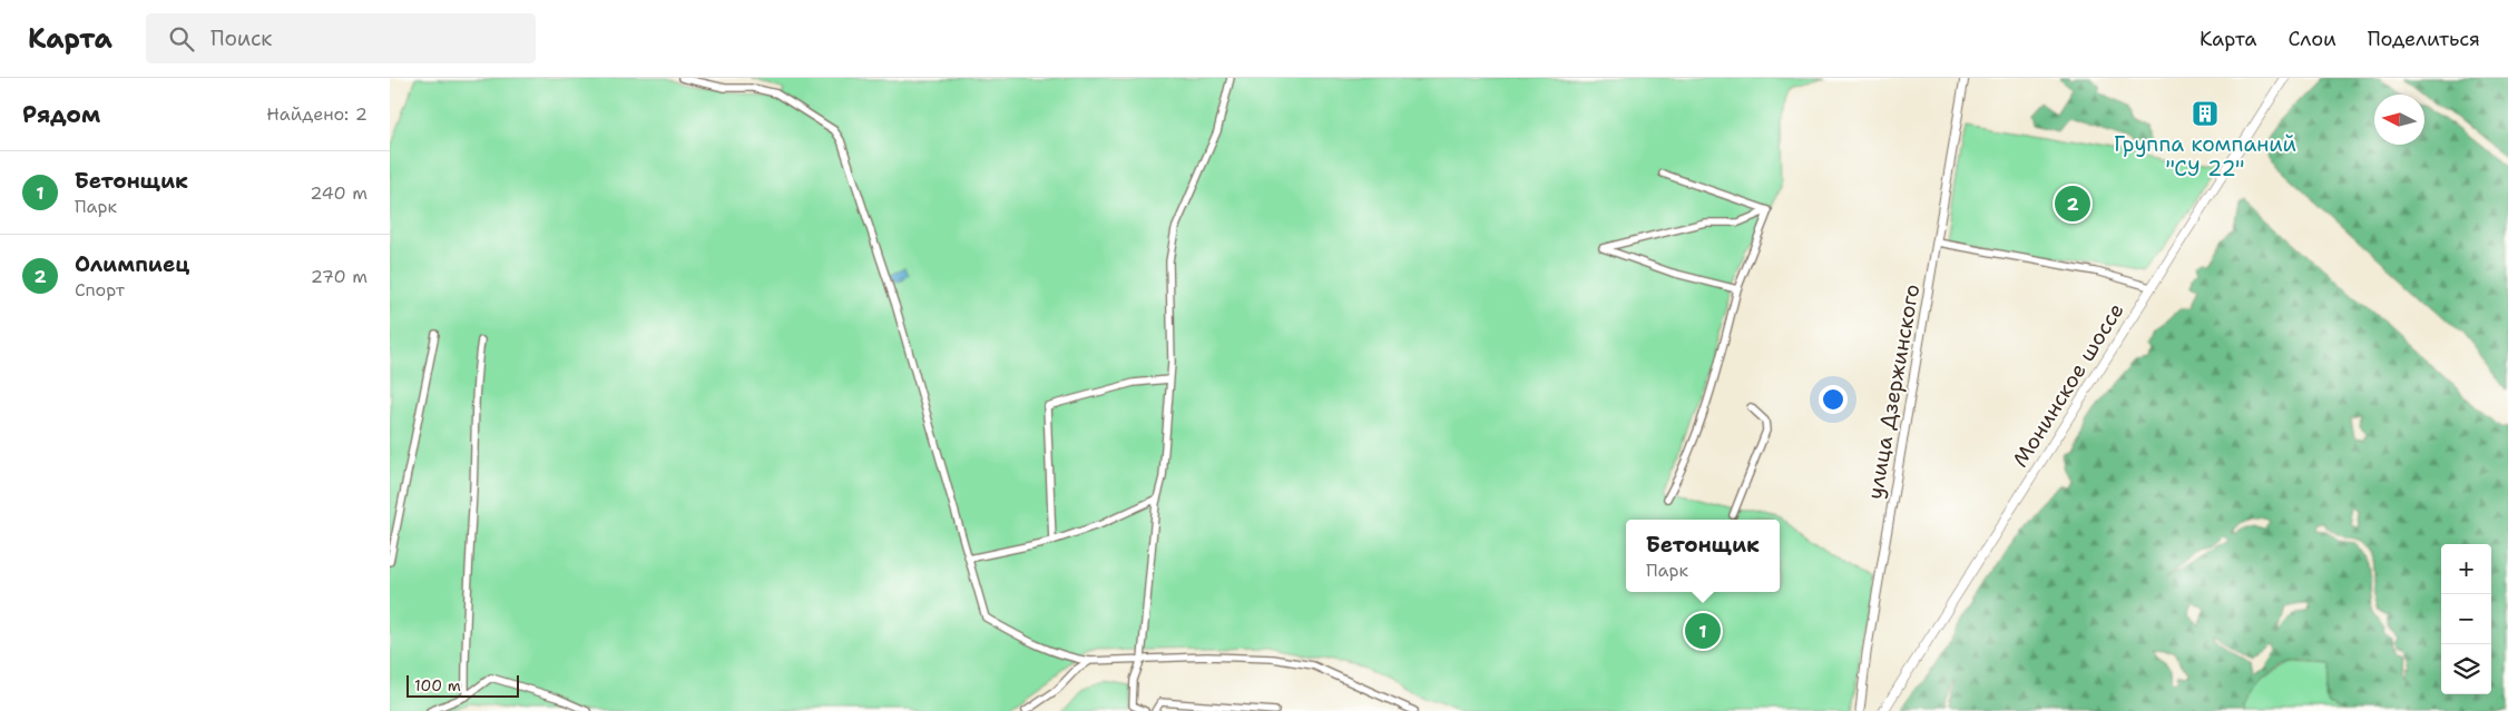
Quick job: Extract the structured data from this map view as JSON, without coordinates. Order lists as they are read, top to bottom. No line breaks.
{"streets":{"main road":["Монинское шоссе"],"street":["улица Дзержинского"]},"places":{"building":["Группа компаний \"СУ 22\""]},"scale_bar":"100 m","north":"left","page":{"header":"Карта","search":"Поиск","nav":["Карта","Слои","Поделиться"],"heading":["Рядом","Найдено: 2"],"list":[{"mark":"1","name":"Бетонщик","note":"Парк","value":"240 m"},{"mark":"2","name":"Олимпиец","note":"Спорт","value":"270 m"}],"pins":["2","1"],"popup":["Бетонщик","Парк"],"map_buttons":["+","−"],"scale":"100 m"}}
